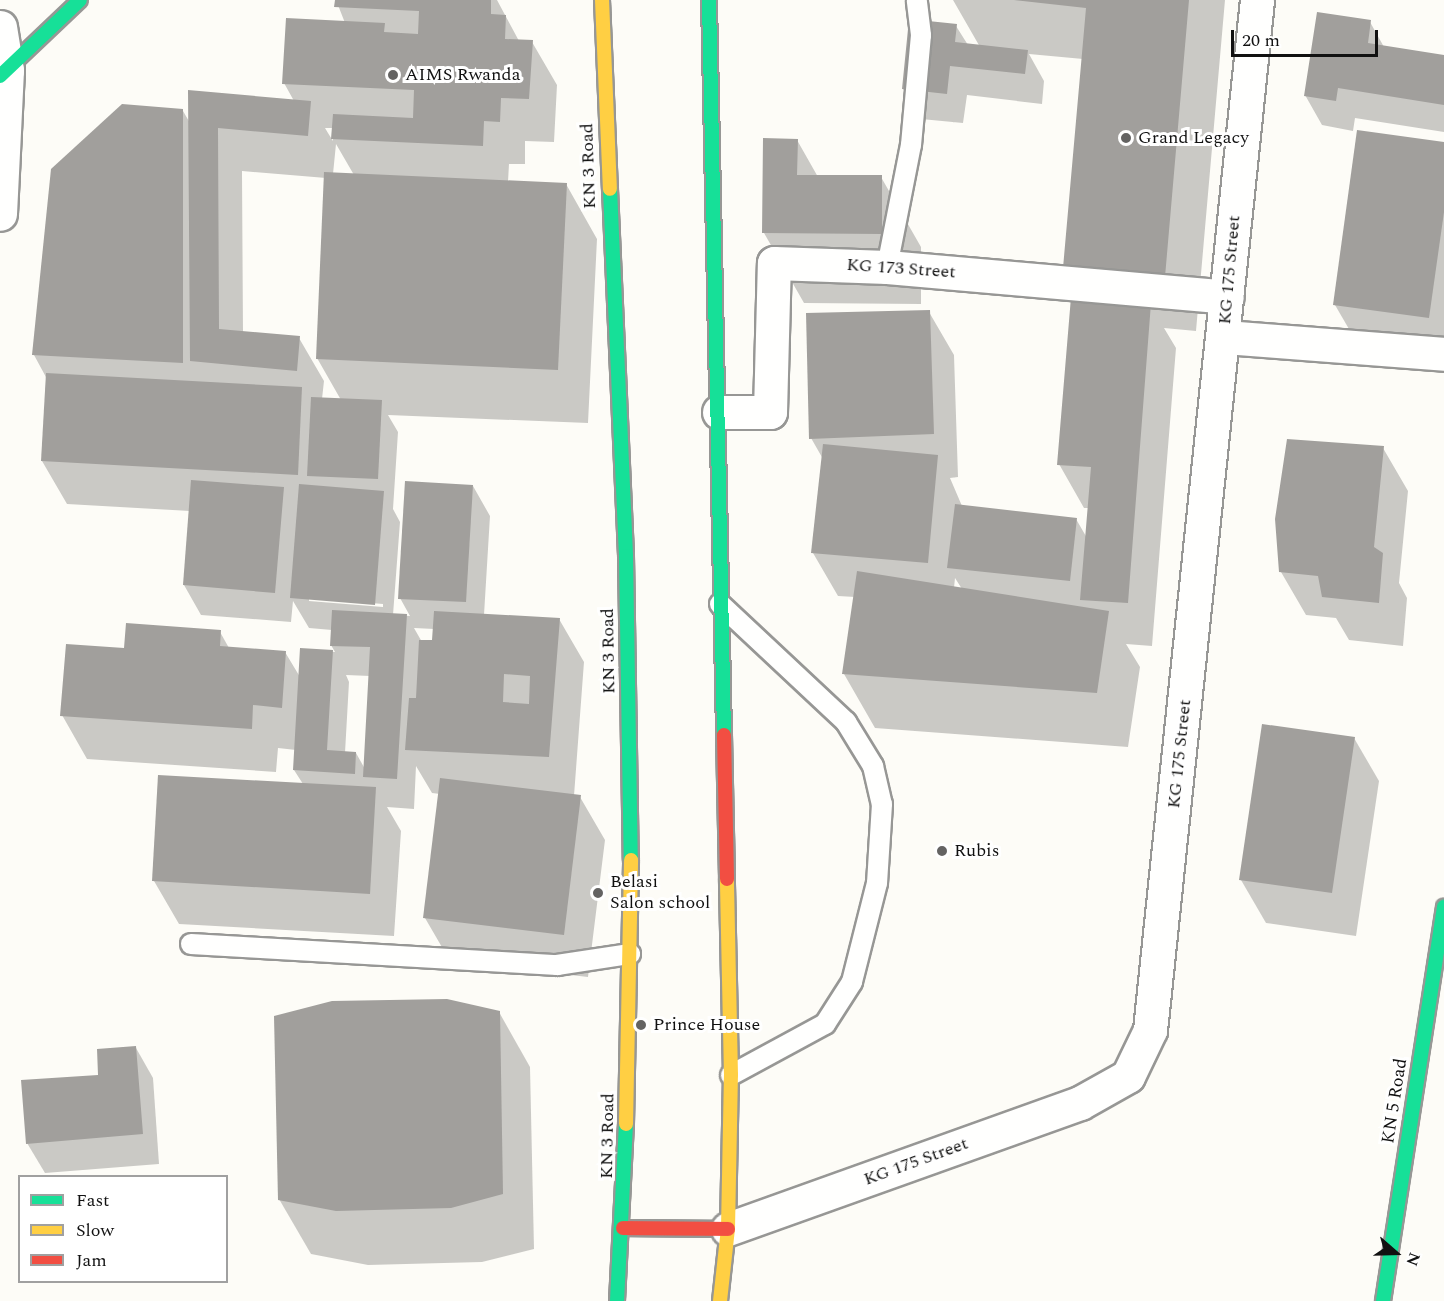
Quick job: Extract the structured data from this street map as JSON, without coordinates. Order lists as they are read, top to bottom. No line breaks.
{"streets":{"main road":["KN 3 Road","KN 5 Road"],"street":["KG 173 Street","KG 175 Street"]},"crossings":[["KG 173 Street","KG 175 Street"]],"places":["AIMS Rwanda","Grand Legacy","Rubis","Belasi Salon school","Prince House"],"legend":["Fast","Slow","Jam"],"scale_bar":"20 m","north":"right"}
